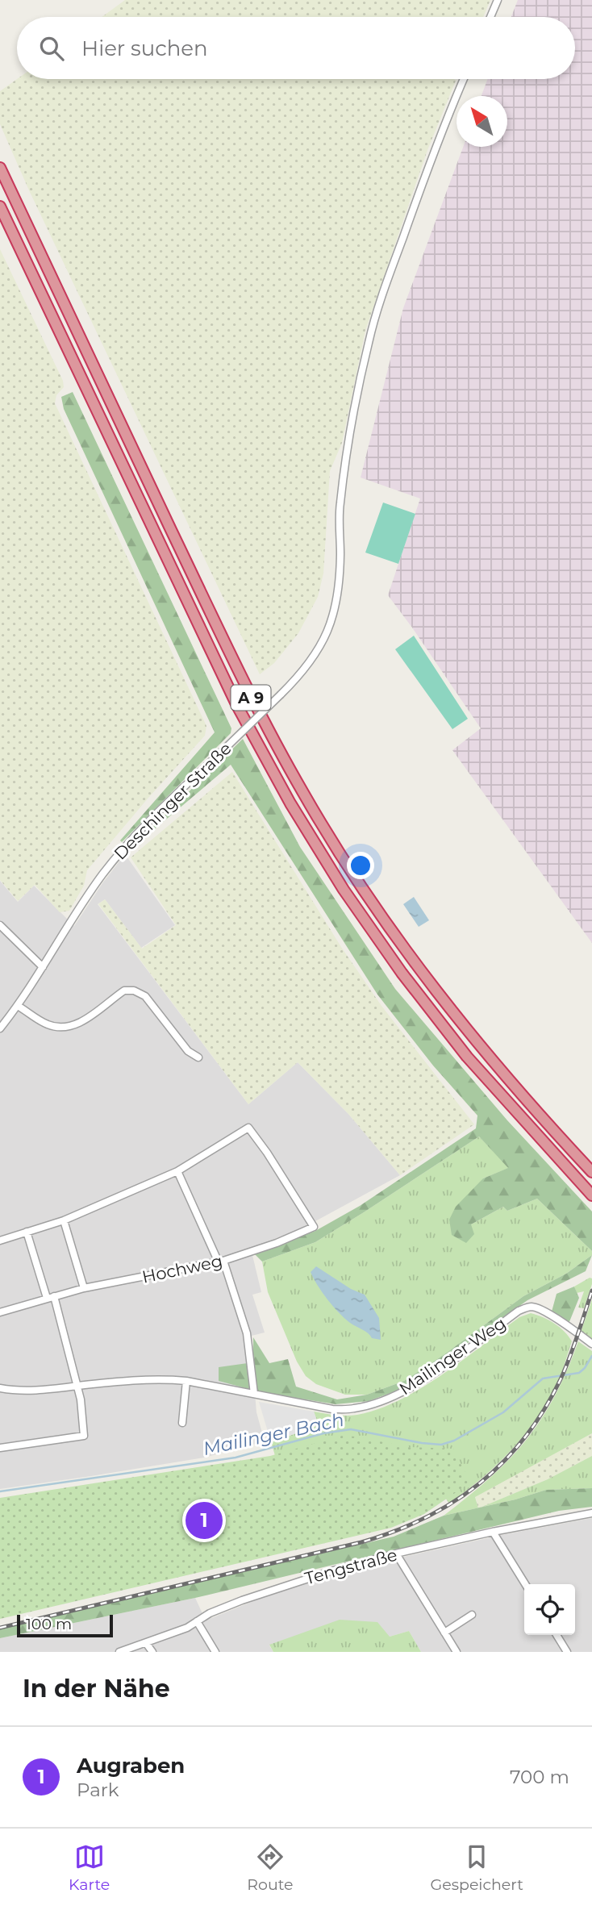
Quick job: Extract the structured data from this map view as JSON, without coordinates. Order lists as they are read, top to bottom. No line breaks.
{"streets":{"highway":["A 9"],"street":["Deschinger Straße","Hochweg","Mailinger Weg","Tengstraße"]},"water":["Mailinger Bach"],"scale_bar":"100 m","north":"top left","page":{"search":"Hier suchen","pins":"1","scale":"100 m","heading":"In der Nähe","list":[{"mark":"1","name":"Augraben","note":"Park","value":"700 m"}],"nav":["Karte","Route","Gespeichert"]}}
